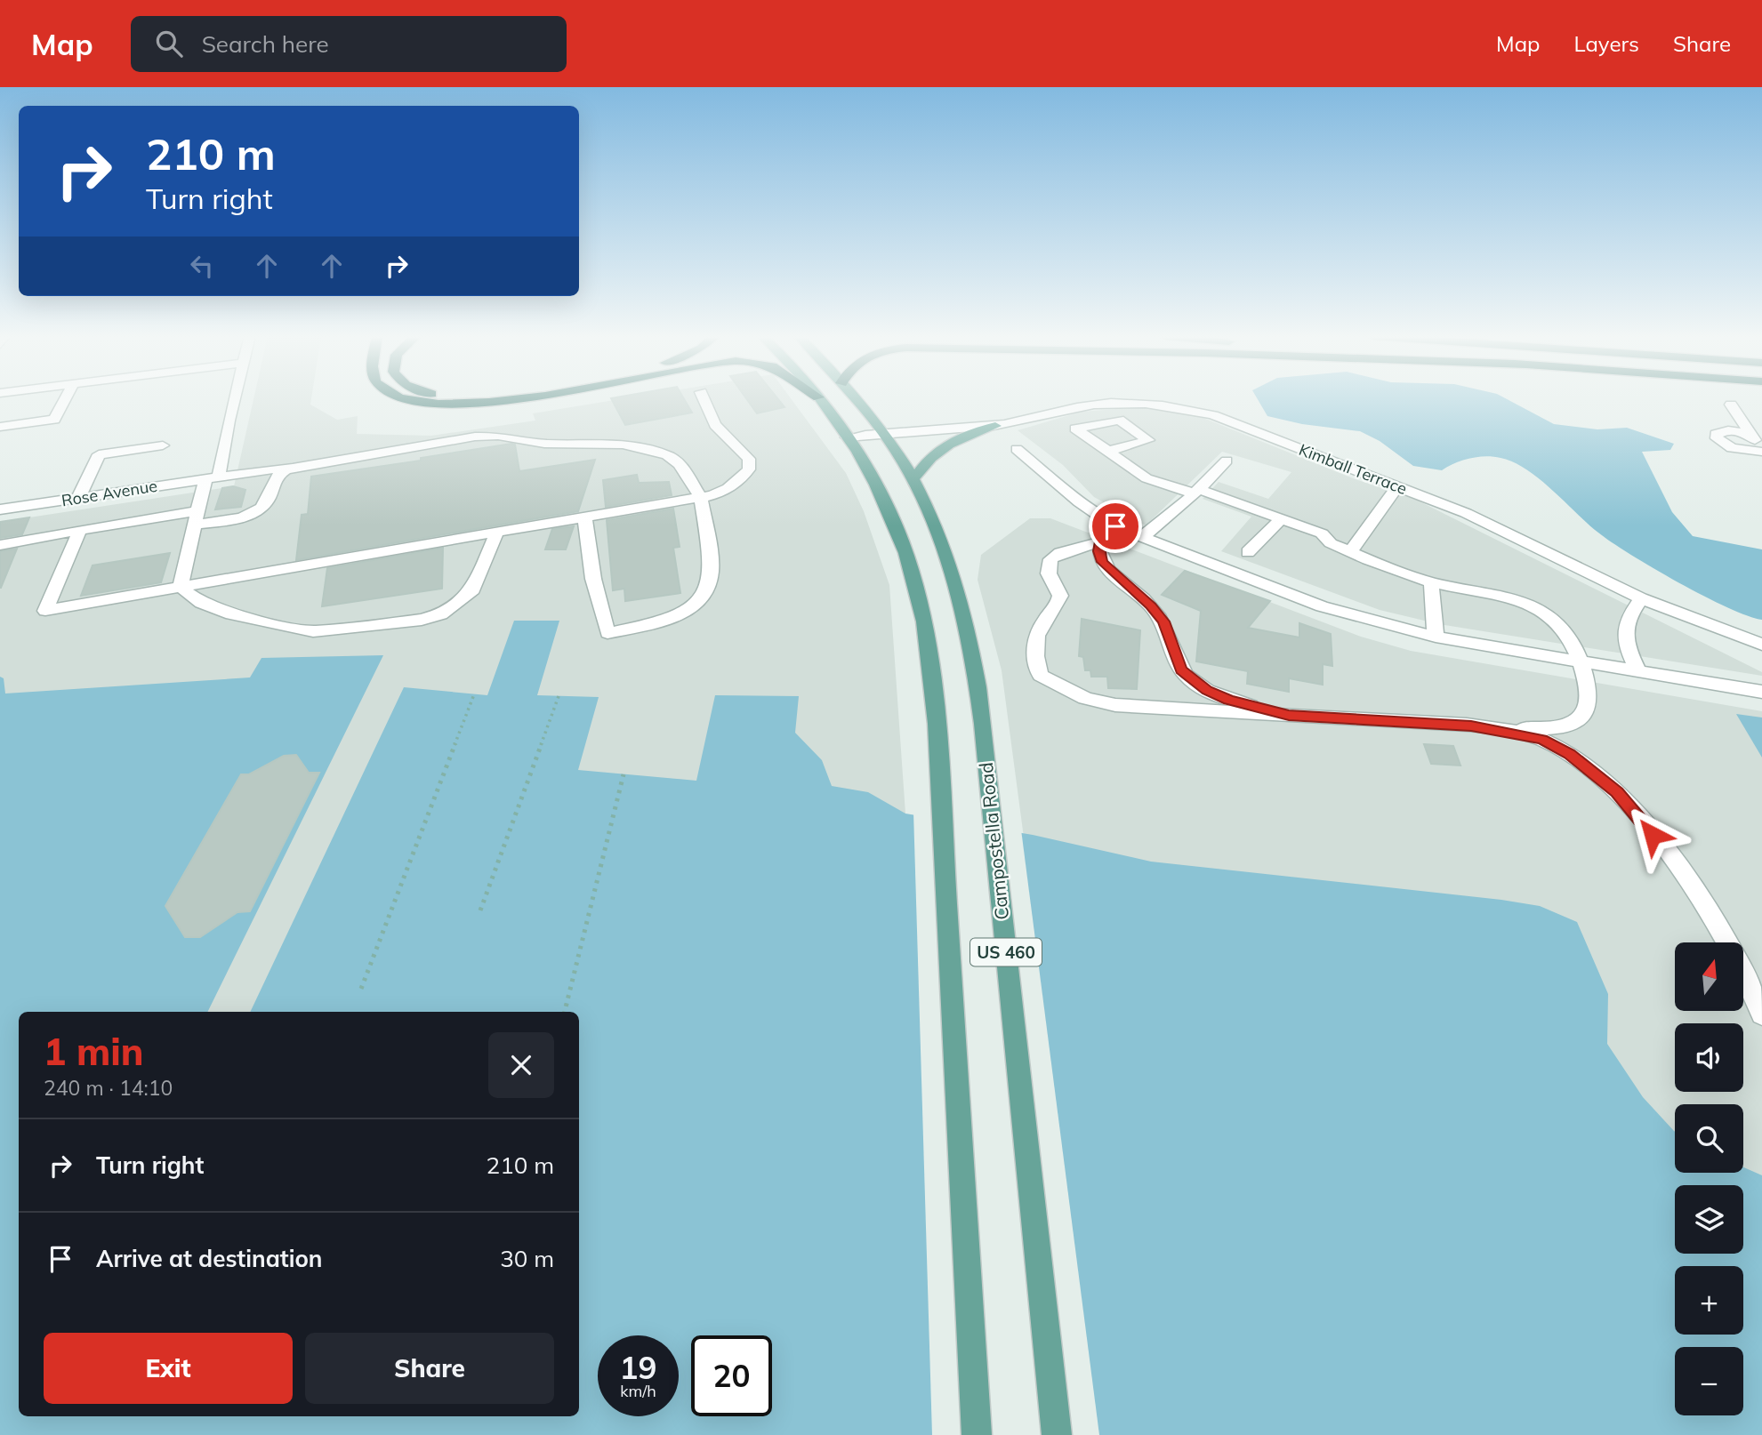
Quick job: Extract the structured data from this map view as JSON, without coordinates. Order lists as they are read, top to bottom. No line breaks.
{"streets":{"main road":["Campostella Road","US 460"],"street":["Kimball Terrace","Rose Avenue"]},"crossings":[["Kimball Terrace","US 460"],["Campostella Road","US 460"]],"north":"top","page":{"header":"Map","search":"Search here","nav":["Map","Layers","Share"],"turn":["210 m","Turn right"],"map_buttons":["+","−"],"heading":["1 min","240 m · 14:10"],"list":[{"name":"Turn right","value":"210 m"},{"name":"Arrive at destination","value":"30 m"}],"buttons":["Exit","Share"],"speed":"19 km/h","limit":"20"}}
